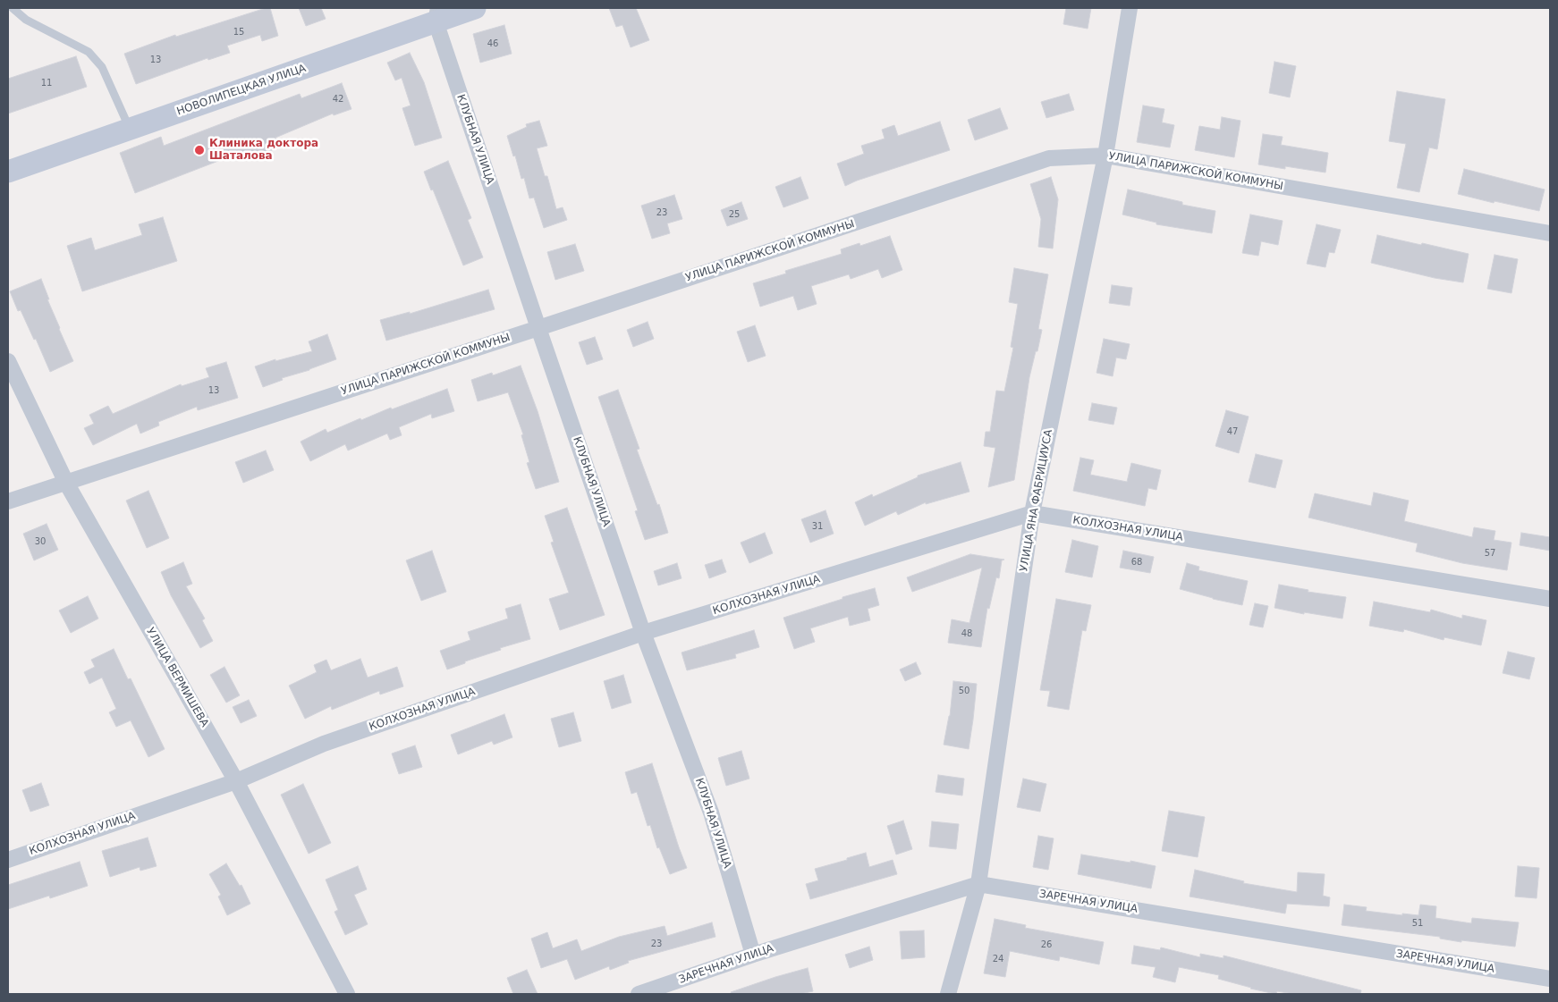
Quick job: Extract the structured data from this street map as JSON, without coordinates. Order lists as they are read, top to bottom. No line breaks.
{"streets":{"street":["НОВОЛИПЕЦКАЯ УЛИЦА","КЛУБНАЯ УЛИЦА","УЛИЦА ПАРИЖСКОЙ КОММУНЫ","УЛИЦА ЯНА ФАБРИЦИУСА","КОЛХОЗНАЯ УЛИЦА","УЛИЦА ВЕРМИШЕВА","ЗАРЕЧНАЯ УЛИЦА"]},"crossings":[["НОВОЛИПЕЦКАЯ УЛИЦА","КЛУБНАЯ УЛИЦА"],["КЛУБНАЯ УЛИЦА","УЛИЦА ПАРИЖСКОЙ КОММУНЫ"],["КЛУБНАЯ УЛИЦА","КОЛХОЗНАЯ УЛИЦА"],["КЛУБНАЯ УЛИЦА","ЗАРЕЧНАЯ УЛИЦА"],["УЛИЦА ПАРИЖСКОЙ КОММУНЫ","УЛИЦА ЯНА ФАБРИЦИУСА"],["УЛИЦА ПАРИЖСКОЙ КОММУНЫ","УЛИЦА ВЕРМИШЕВА"],["УЛИЦА ЯНА ФАБРИЦИУСА","КОЛХОЗНАЯ УЛИЦА"],["УЛИЦА ЯНА ФАБРИЦИУСА","ЗАРЕЧНАЯ УЛИЦА"],["КОЛХОЗНАЯ УЛИЦА","УЛИЦА ВЕРМИШЕВА"]],"places":["Клиника доктора Шаталова"],"house_numbers":["15","46","13","11","42","23","25","13","47","31","30","57","68","48","50","51","23","26","24"]}
